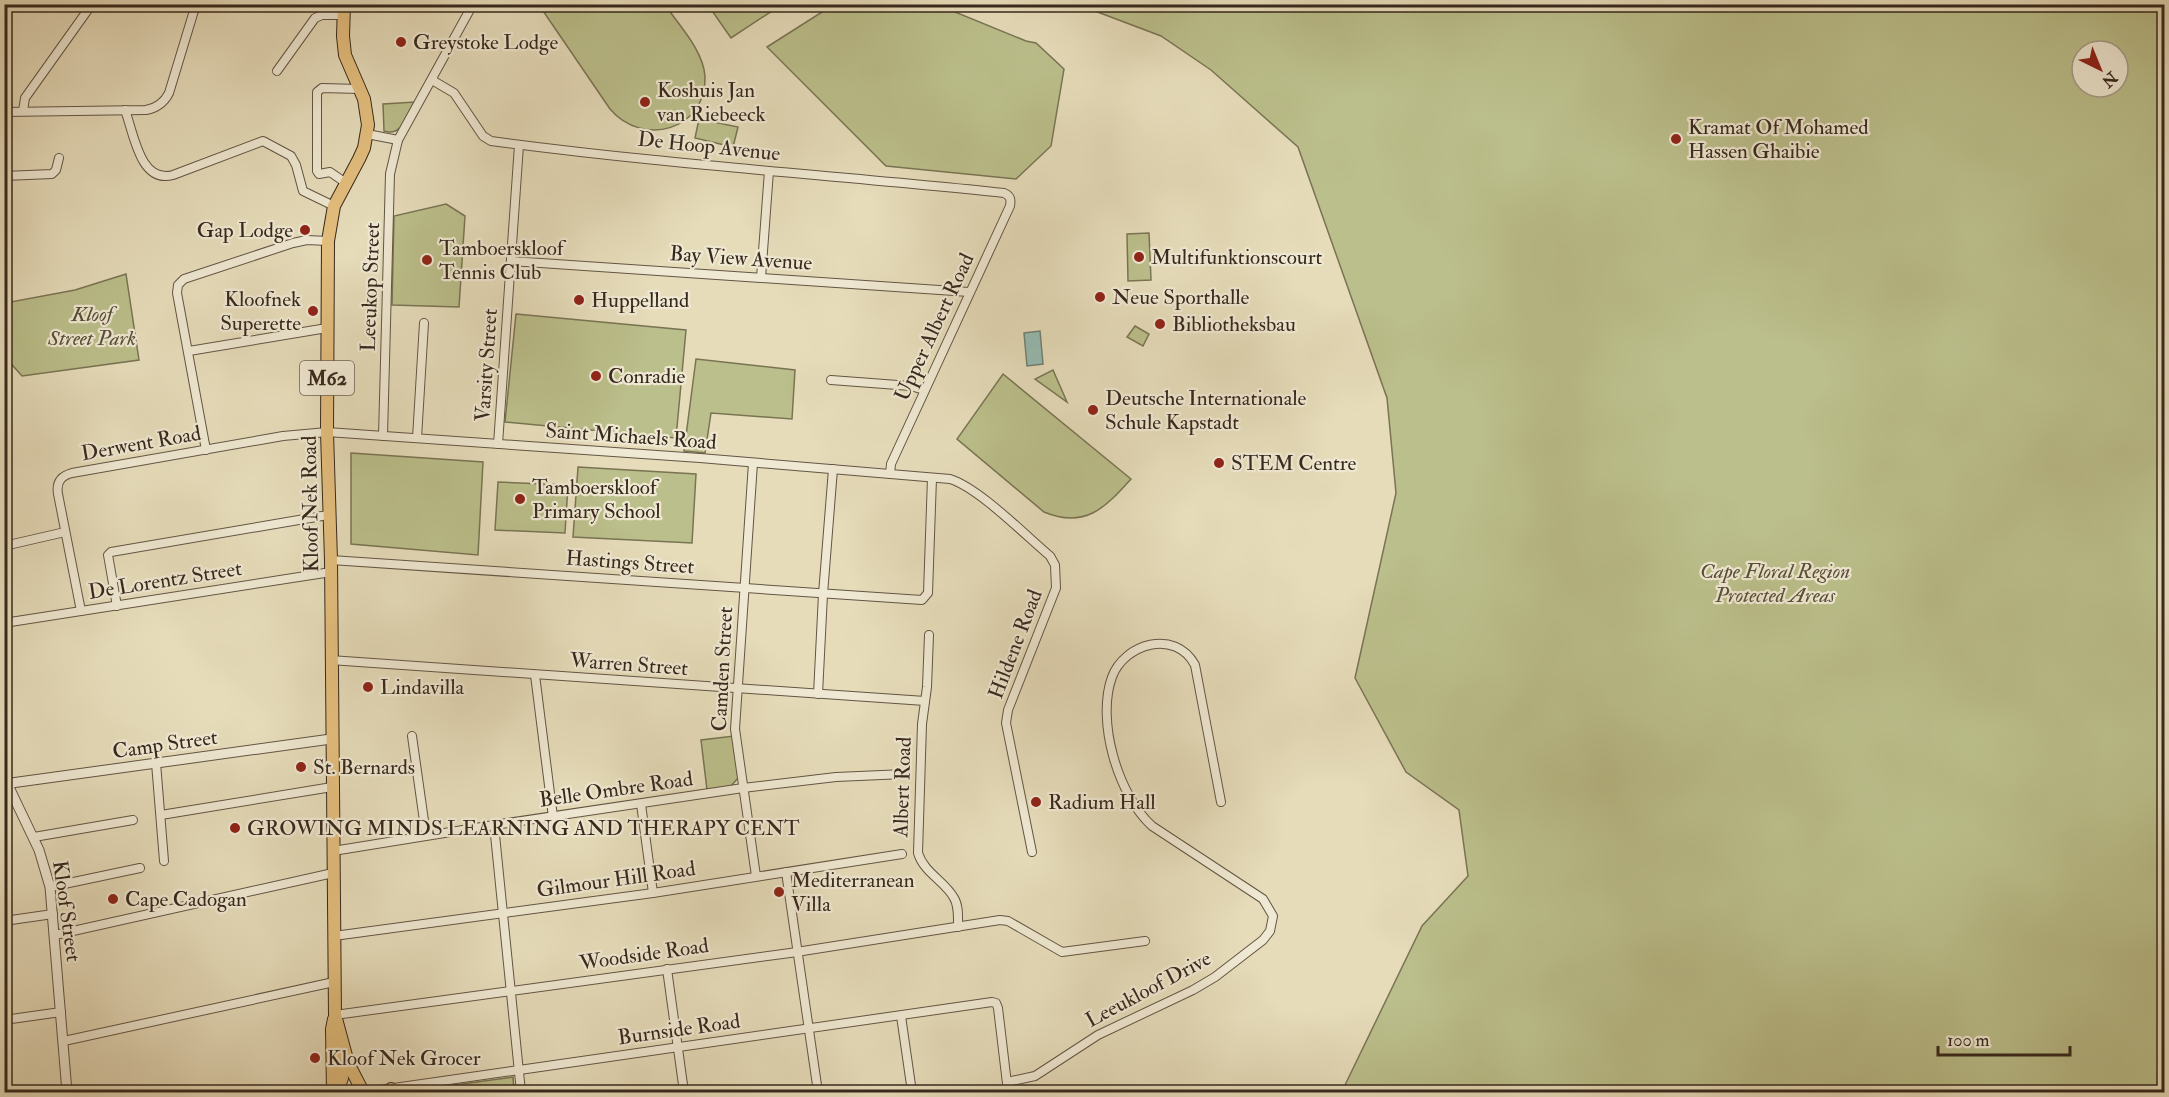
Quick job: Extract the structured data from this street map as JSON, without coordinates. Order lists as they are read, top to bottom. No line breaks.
{"streets":{"main road":["M62","Kloof Nek Road"],"street":["De Hoop Avenue","Bay View Avenue","Leeukop Street","Upper Albert Road","Varsity Street","Saint Michaels Road","Derwent Road","Hastings Street","De Lorentz Street","Hildene Road","Warren Street","Camden Street","Camp Street","Albert Road","Belle Ombre Road","Gilmour Hill Road","Kloof Street","Woodside Road","Leeukloof Drive","Burnside Road"]},"crossings":[["De Hoop Avenue","Leeukop Street"],["De Hoop Avenue","Upper Albert Road"],["De Hoop Avenue","Varsity Street"],["Bay View Avenue","Upper Albert Road"],["Bay View Avenue","Varsity Street"],["Leeukop Street","Saint Michaels Road"],["Upper Albert Road","Saint Michaels Road"],["Varsity Street","Saint Michaels Road"],["M62","Kloof Nek Road"],["M62","Woodside Road"],["M62","Burnside Road"],["Saint Michaels Road","Derwent Road"],["Saint Michaels Road","Kloof Nek Road"],["Saint Michaels Road","Hastings Street"],["Saint Michaels Road","Hildene Road"],["Saint Michaels Road","Camden Street"],["Derwent Road","Kloof Nek Road"],["Derwent Road","De Lorentz Street"],["Kloof Nek Road","Hastings Street"],["Kloof Nek Road","De Lorentz Street"],["Kloof Nek Road","Warren Street"],["Kloof Nek Road","Camp Street"],["Kloof Nek Road","Belle Ombre Road"],["Kloof Nek Road","Gilmour Hill Road"],["Kloof Nek Road","Woodside Road"],["Hastings Street","De Lorentz Street"],["Hastings Street","Hildene Road"],["Hastings Street","Camden Street"],["Warren Street","Camden Street"],["Warren Street","Albert Road"],["Camden Street","Belle Ombre Road"],["Camden Street","Gilmour Hill Road"],["Camp Street","Kloof Street"],["Albert Road","Woodside Road"],["Leeukloof Drive","Burnside Road"]],"parks":["Kloof Street Park","Cape Floral Region Protected Areas"],"places":["Greystoke Lodge","Koshuis Jan van Riebeeck","Kramat Of Mohamed Hassen Ghaibie","Gap Lodge","Multifunktionscourt","Tamboerskloof Tennis Club","Neue Sporthalle","Huppelland","Kloofnek Superette","Bibliotheksbau","Conradie","Deutsche Internationale Schule Kapstadt","STEM Centre","Tamboerskloof Primary School","Lindavilla","St. Bernards","Radium Hall","GROWING MINDS LEARNING AND THERAPY CENT","Mediterranean Villa","Cape Cadogan","Kloof Nek Grocer"],"scale_bar":"100 m","north":"bottom right"}
